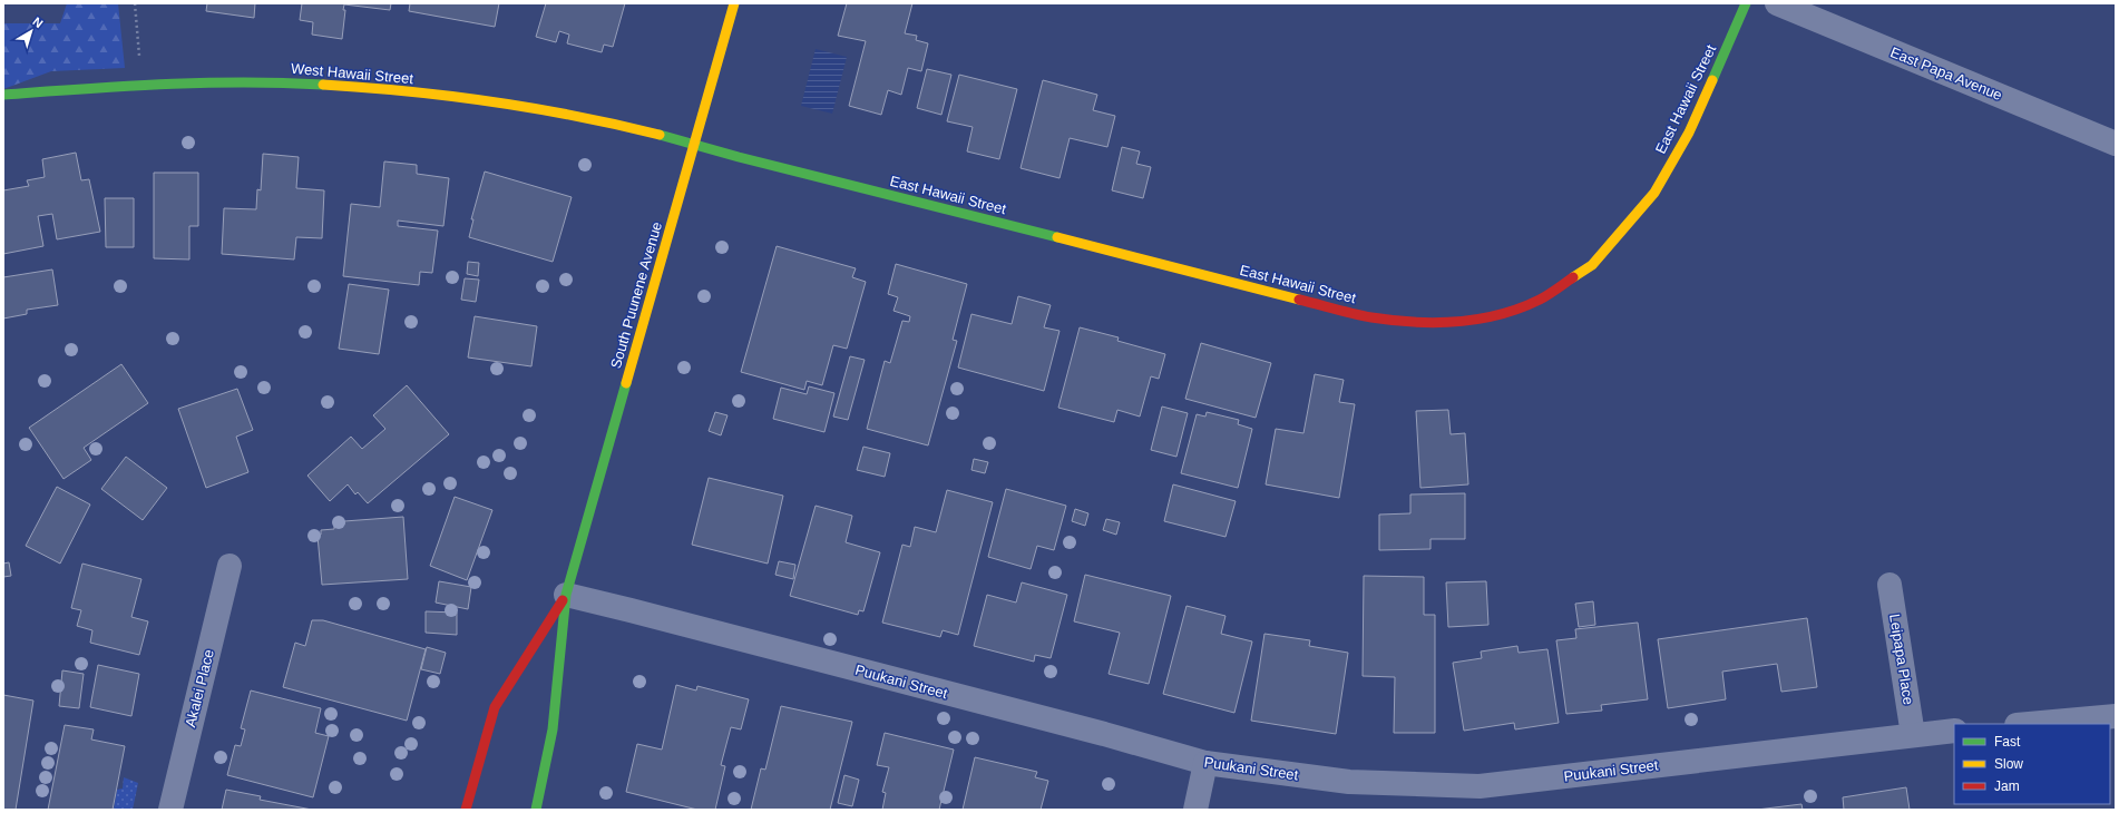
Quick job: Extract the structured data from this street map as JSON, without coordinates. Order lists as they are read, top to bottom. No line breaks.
{"streets":{"street":["West Hawaii Street","East Papa Avenue","East Hawaii Street","South Puunene Avenue","Leipapa Place","Puukani Street","Akalei Place"]},"crossings":[["West Hawaii Street","East Hawaii Street"],["West Hawaii Street","South Puunene Avenue"],["East Hawaii Street","South Puunene Avenue"],["South Puunene Avenue","Puukani Street"],["Leipapa Place","Puukani Street"]],"legend":["Fast","Slow","Jam"],"north":"top right"}
